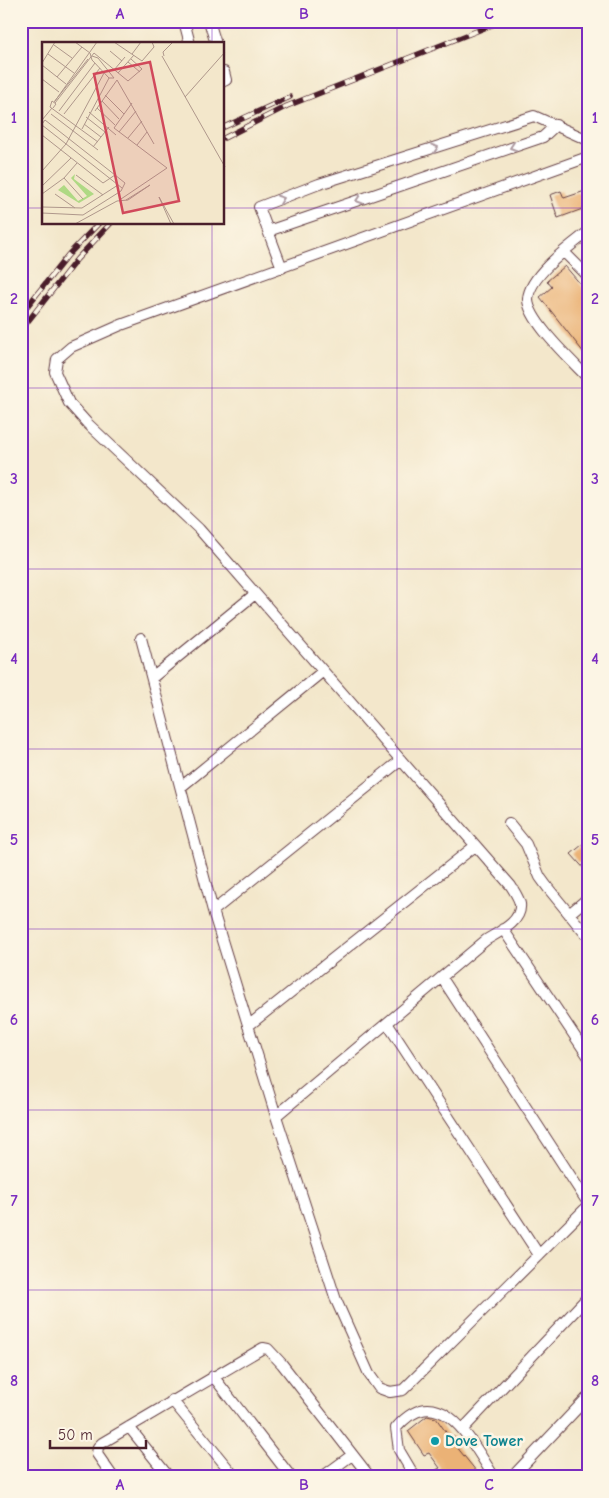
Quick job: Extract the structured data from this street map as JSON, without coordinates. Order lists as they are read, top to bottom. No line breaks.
{"places":["Dove Tower"],"scale_bar":"50 m","grid":{"columns":["A","B","C"],"rows":["1","2","3","4","5","6","7","8"]}}
